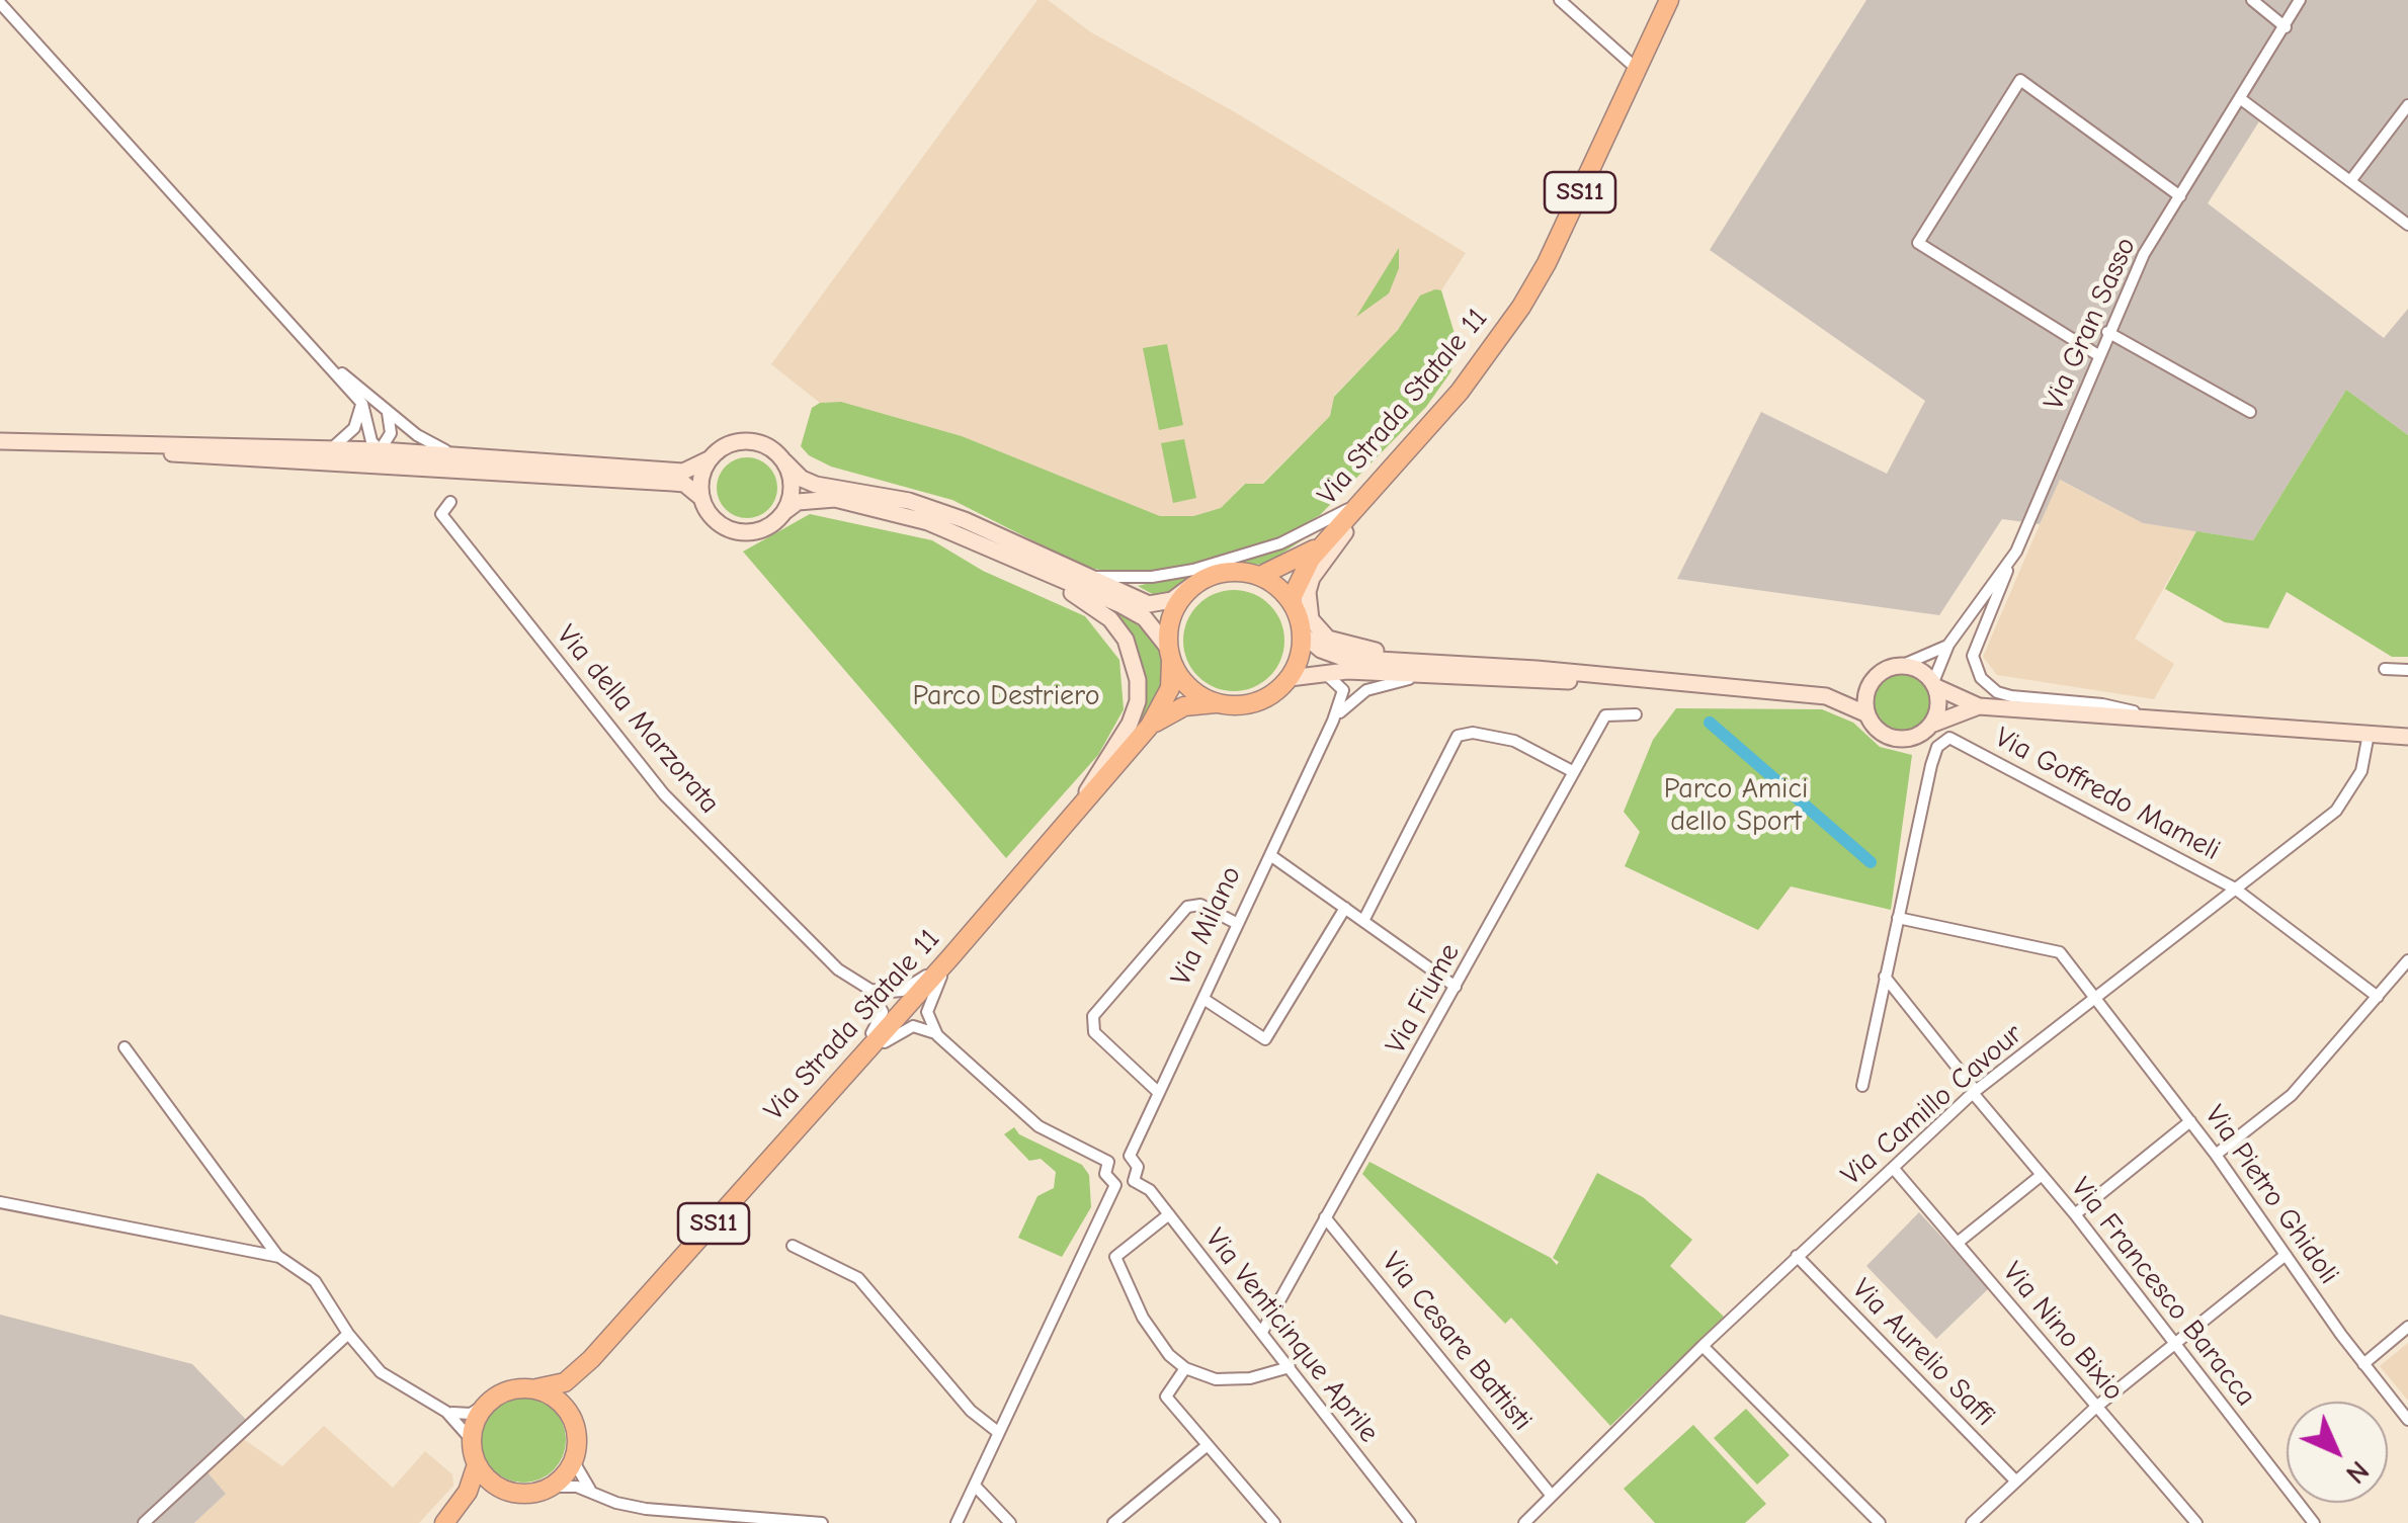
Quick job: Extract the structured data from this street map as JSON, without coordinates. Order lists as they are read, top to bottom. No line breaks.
{"streets":{"main road":["SS11","Via Strada Statale 11"],"street":["Via Gran Sasso","Via della Marzorata","Via Goffredo Mameli","Via Milano","Via Fiume","Via Camillo Cavour","Via Pietro Ghidoli","Via Francesco Baracca","Via Nino Bixio","Via Venticinque Aprile","Via Cesare Battisti","Via Aurelio Saffi"]},"crossings":[["SS11","Via Strada Statale 11"],["Via Goffredo Mameli","Via Camillo Cavour"],["Via Goffredo Mameli","Via Pietro Ghidoli"],["Via Milano","Via Venticinque Aprile"],["Via Fiume","Via Venticinque Aprile"],["Via Fiume","Via Cesare Battisti"],["Via Camillo Cavour","Via Pietro Ghidoli"],["Via Camillo Cavour","Via Francesco Baracca"],["Via Camillo Cavour","Via Nino Bixio"],["Via Camillo Cavour","Via Cesare Battisti"],["Via Camillo Cavour","Via Aurelio Saffi"]],"parks":["Parco Destriero","Parco Amici dello Sport"],"north":"bottom right"}
